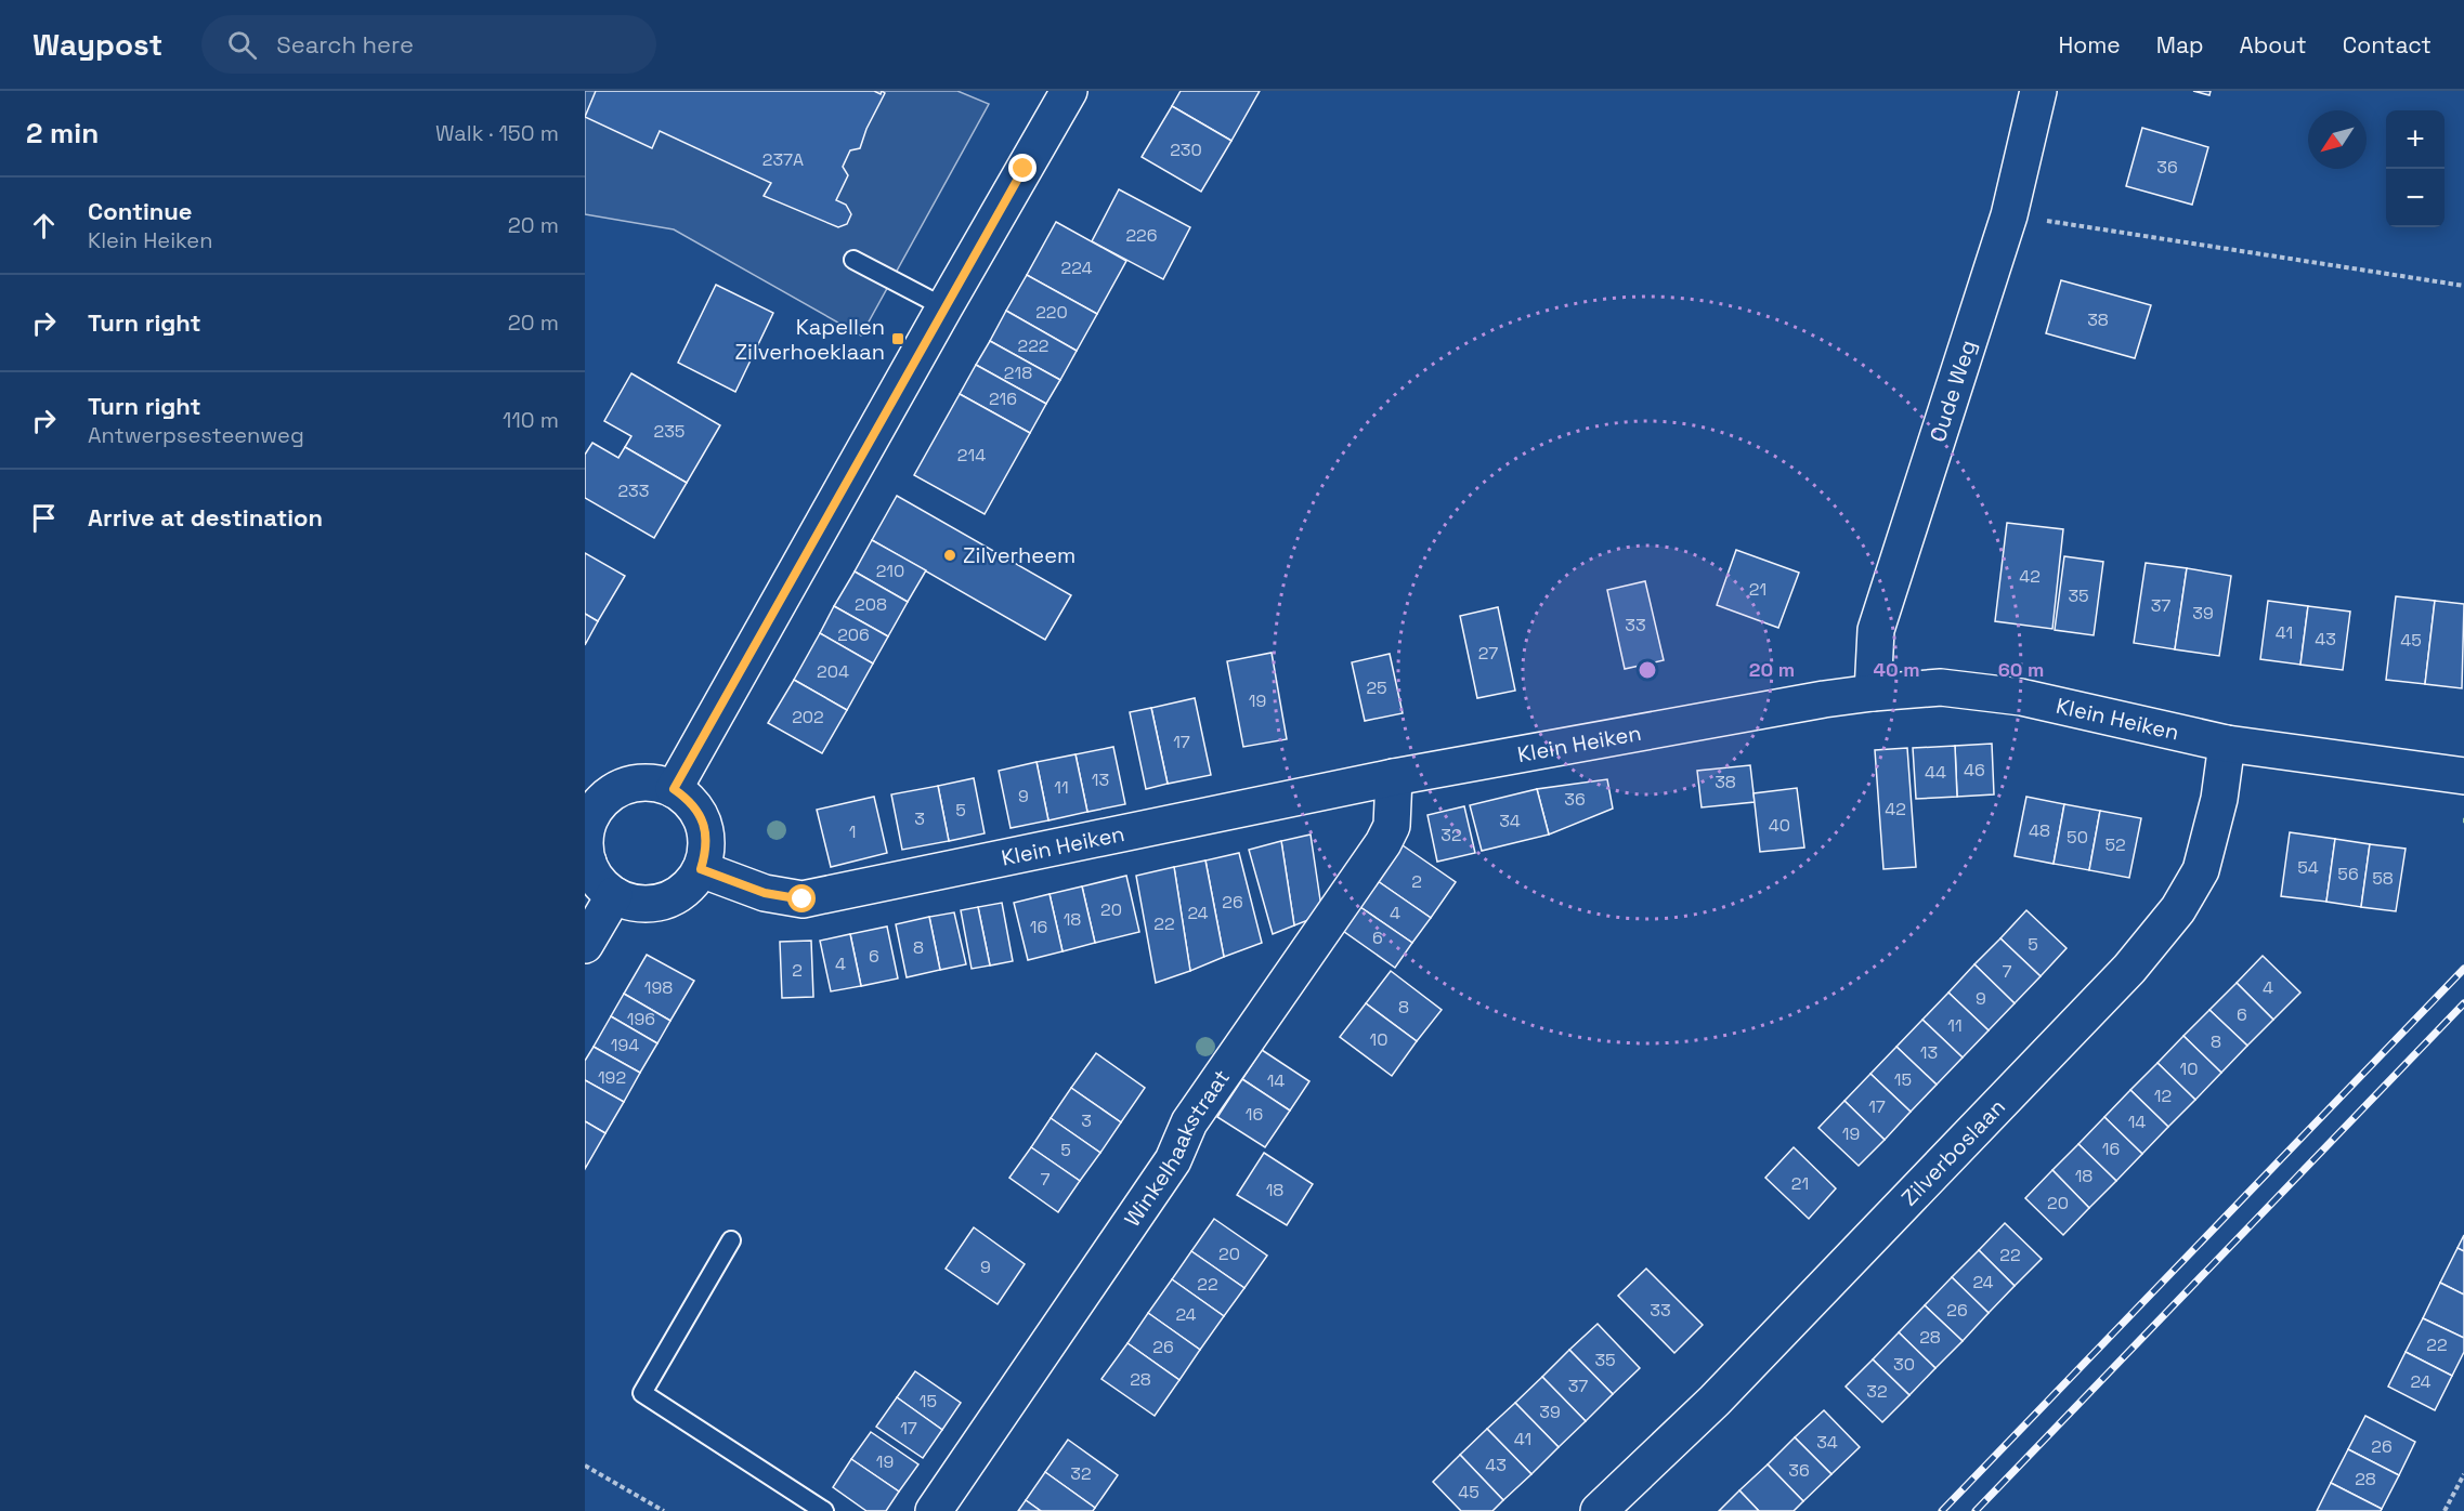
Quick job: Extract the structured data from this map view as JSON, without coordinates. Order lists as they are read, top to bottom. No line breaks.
{"streets":{"street":["Oude Weg","Klein Heiken","Winkelhaakstraat","Zilverboslaan"]},"crossings":[["Oude Weg","Klein Heiken"],["Klein Heiken","Winkelhaakstraat"],["Klein Heiken","Zilverboslaan"]],"places":{"transit":["Kapellen Zilverhoeklaan"],"other":["Zilverheem"]},"house_numbers":["230","237A","36","226","224","220","38","222","218","216","235","214","233","210","42","21","35","208","37","39","33","41","206","43","45","27","204","25","19","202","17","46","44","13","38","11","9","36","42","5","3","34","40","48","1","32","50","52","54","56","58","2","26","20","24","4","18","22","16","6","5","8","6","4","2","7","198","4","9","8","6","196","11","10","8","194","13","10","192","15","14","12","17","16","3","14","19","16","5","18","7","21","18","20","20","22","9","24","22","33","26","24","28","22","26","35","30","28","24","37","32","15","39","17","41","34","26","19","43","36","32","28","45"],"north":"bottom left","page":{"header":"Waypost","search":"Search here","nav":["Home","Map","About","Contact"],"heading":["2 min","Walk · 150 m"],"map_buttons":["+","−"],"list":[["Continue","Klein Heiken","20 m"],["Turn right","20 m"],["Turn right","Antwerpsesteenweg","110 m"],"Arrive at destination"]},"rings":["20 m","40 m","60 m"]}
